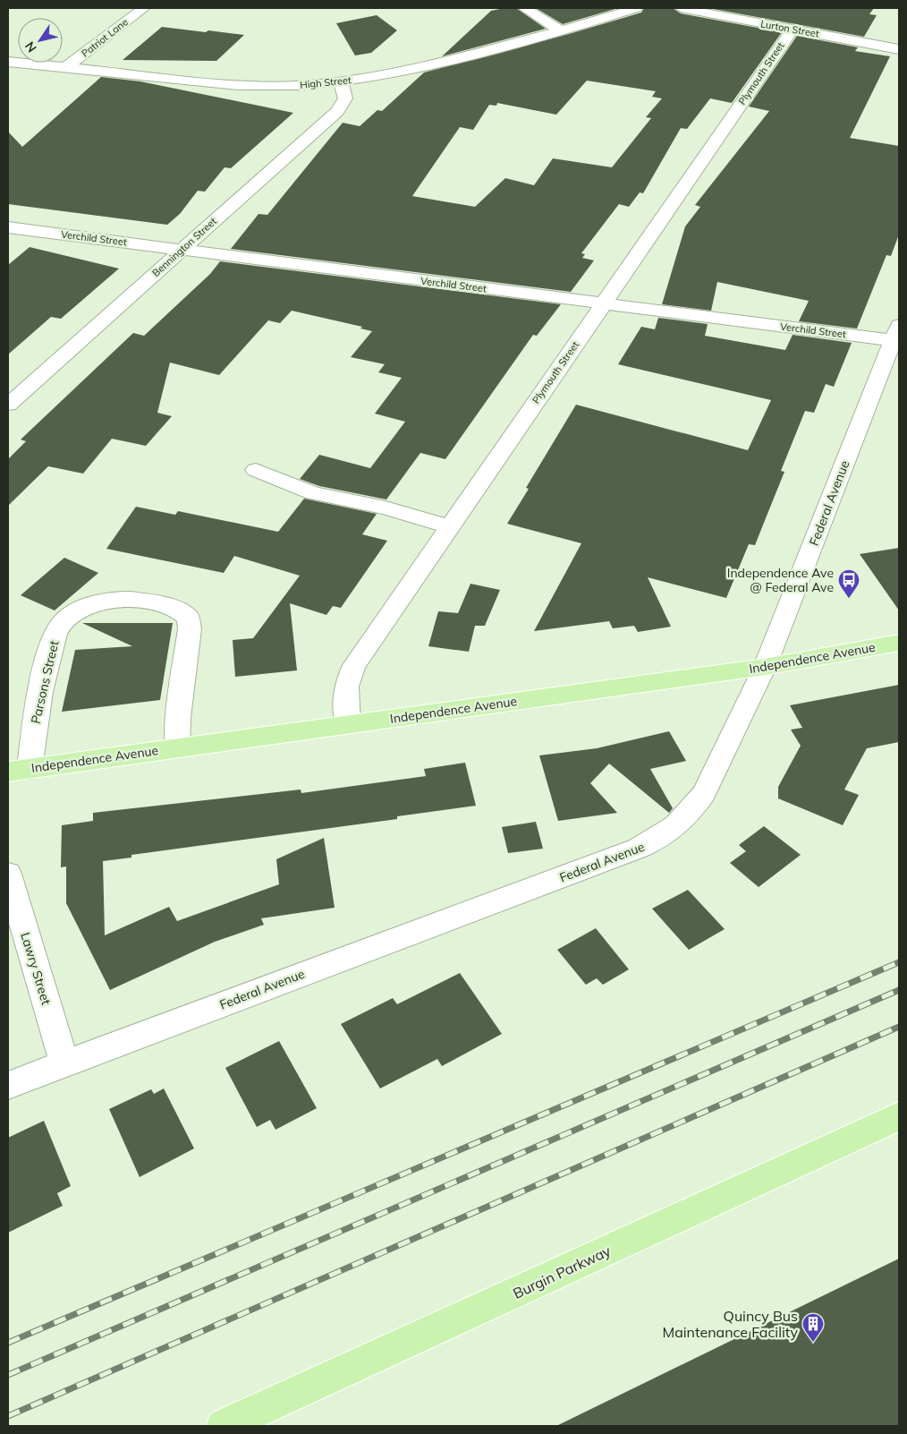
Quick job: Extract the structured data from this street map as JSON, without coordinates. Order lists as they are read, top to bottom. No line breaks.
{"streets":{"main road":["Independence Avenue","Burgin Parkway"],"street":["Lurton Street","Patriot Lane","Plymouth Street","High Street","Verchild Street","Bennington Street","Federal Avenue","Parsons Street","Lawry Street"]},"crossings":[["Lurton Street","Plymouth Street"],["Patriot Lane","High Street"],["Plymouth Street","Verchild Street"],["Plymouth Street","Independence Avenue"],["High Street","Bennington Street"],["Verchild Street","Bennington Street"],["Verchild Street","Federal Avenue"],["Federal Avenue","Independence Avenue"],["Federal Avenue","Lawry Street"],["Independence Avenue","Parsons Street"]],"places":{"bus stop":["Independence Ave @ Federal Ave"],"building":["Quincy Bus Maintenance Facility"]},"north":"bottom left"}
